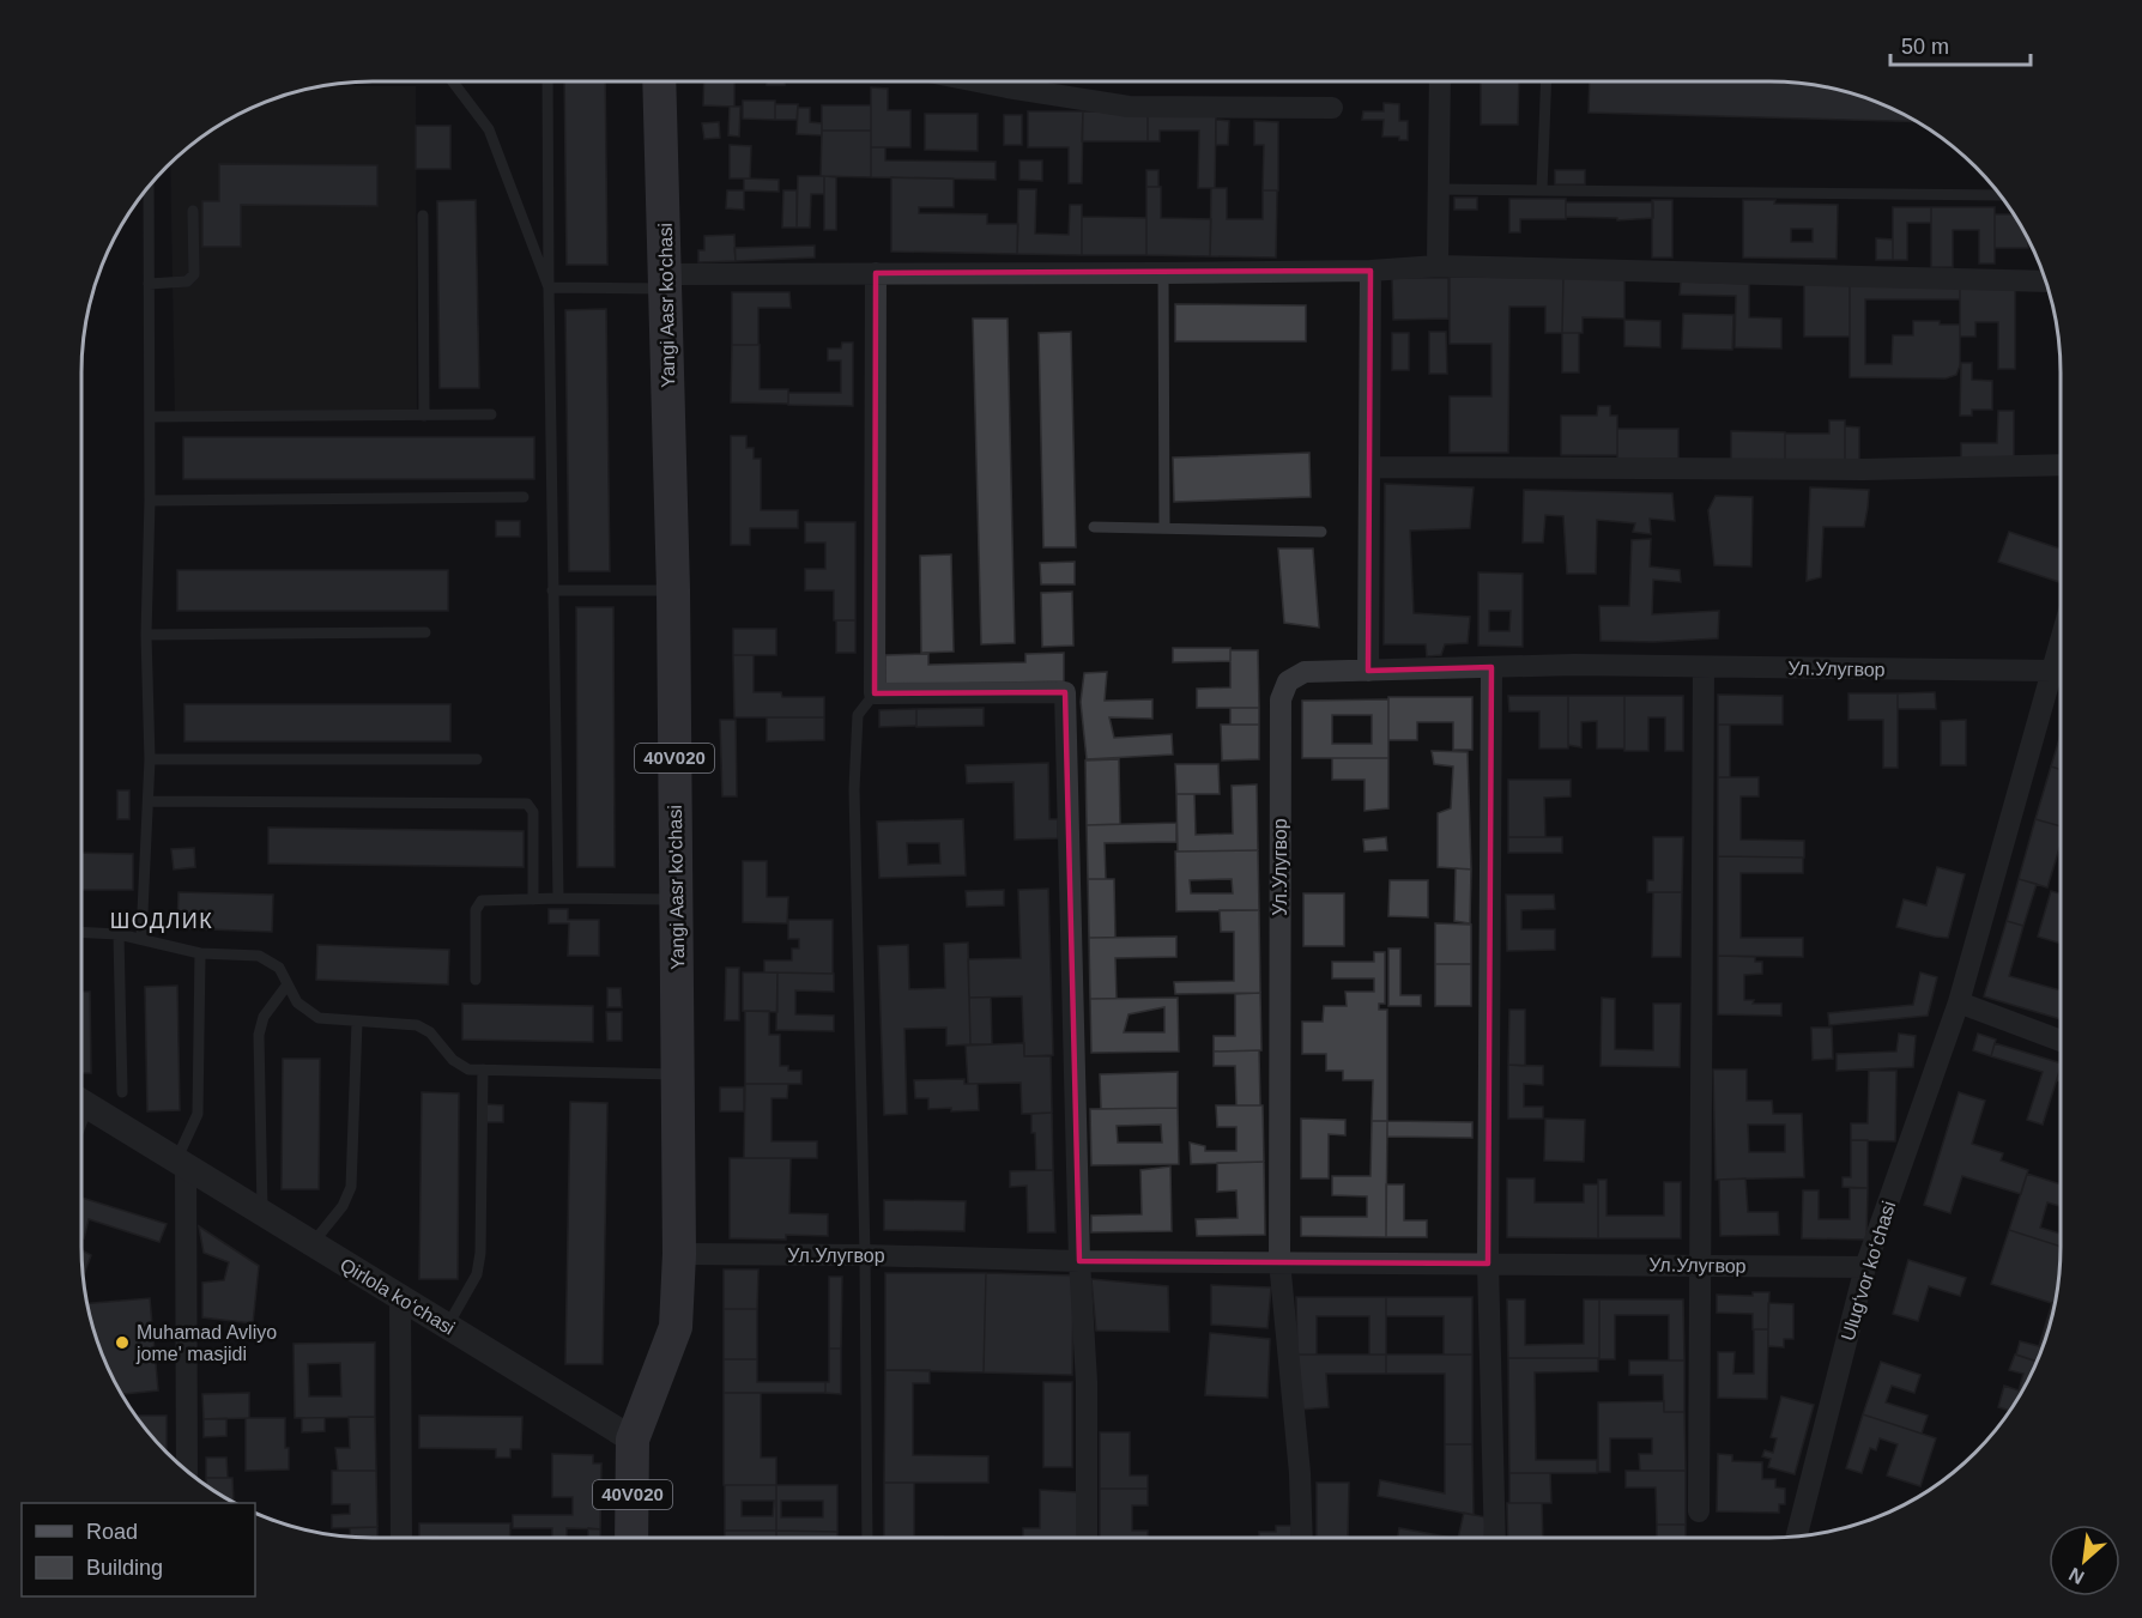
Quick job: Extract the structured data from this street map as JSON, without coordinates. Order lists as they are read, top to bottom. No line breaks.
{"streets":{"main road":["Yangi Aasr ko'chasi","40V020"],"street":["Ул.Улугвор","Ulugʻvor koʻchasi","Qirlola koʻchasi"]},"crossings":[["Yangi Aasr ko'chasi","Ул.Улугвор"],["Yangi Aasr ko'chasi","40V020"],["Yangi Aasr ko'chasi","Qirlola koʻchasi"],["Ул.Улугвор","Ulugʻvor koʻchasi"],["40V020","Qirlola koʻchasi"]],"districts":["ШОДЛИК"],"places":["Muhamad Avliyo jome' masjidi"],"legend":["Road","Building"],"scale_bar":"50 m","north":"bottom left"}
